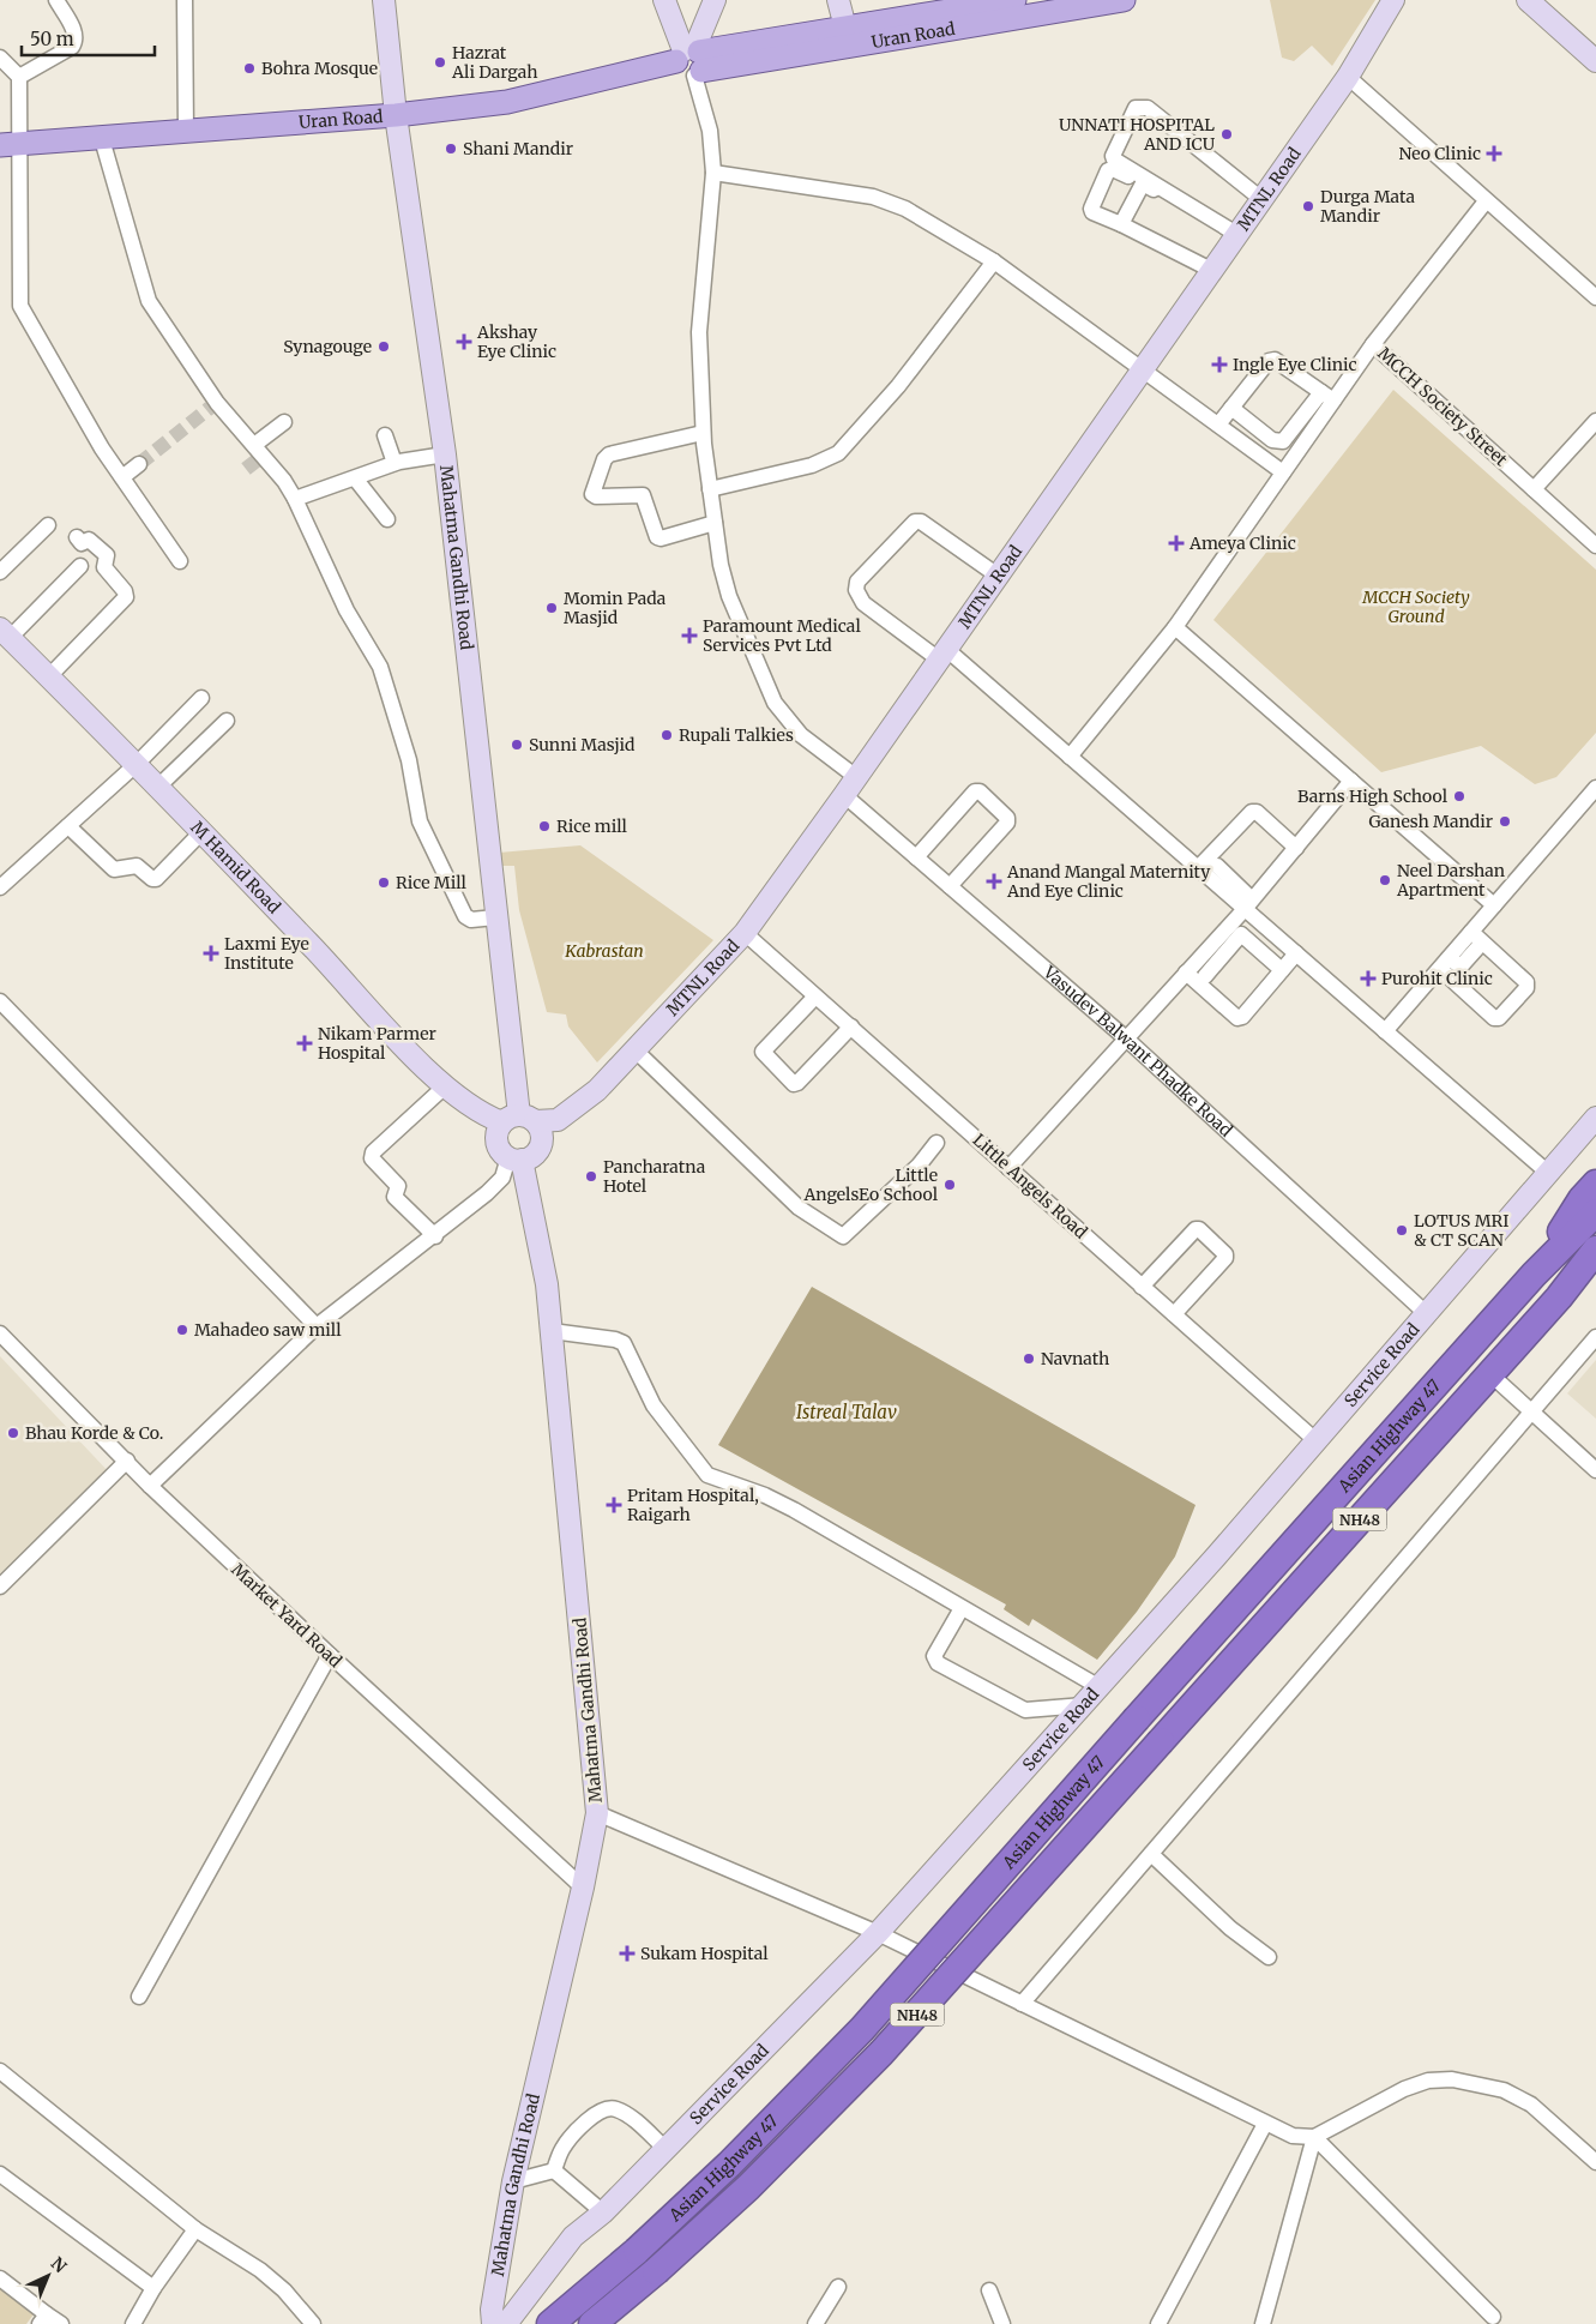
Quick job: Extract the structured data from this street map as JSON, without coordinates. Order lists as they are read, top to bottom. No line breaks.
{"streets":{"highway":["Asian Highway 47","NH48"],"main road":["Uran Road"],"street":["MTNL Road","MCCH Society Street","Mahatma Gandhi Road","M Hamid Road","Vasudev Balwant Phadke Road","Little Angels Road","Service Road","Market Yard Road"]},"crossings":[["Uran Road","Mahatma Gandhi Road"],["MTNL Road","Mahatma Gandhi Road"],["MTNL Road","M Hamid Road"],["MTNL Road","Vasudev Balwant Phadke Road"],["MTNL Road","Little Angels Road"],["Mahatma Gandhi Road","M Hamid Road"],["Mahatma Gandhi Road","Market Yard Road"],["Vasudev Balwant Phadke Road","Service Road"],["Little Angels Road","Service Road"],["Asian Highway 47","NH48"]],"water":["Istreal Talav"],"parks":["MCCH Society Ground","Kabrastan"],"places":{"other":["Hazrat Ali Dargah","Bohra Mosque","UNNATI HOSPITAL AND ICU","Shani Mandir","Durga Mata Mandir","Synagouge","Momin Pada Masjid","Rupali Talkies","Sunni Masjid","Barns High School","Ganesh Mandir","Rice mill","Neel Darshan Apartment","Rice Mill","Pancharatna Hotel","Little AngelsEo School","LOTUS MRI & CT SCAN","Mahadeo saw mill","Navnath","Bhau Korde & Co."],"health":["Neo Clinic","Akshay Eye Clinic","Ingle Eye Clinic","Ameya Clinic","Paramount Medical Services Pvt Ltd","Anand Mangal Maternity And Eye Clinic","Laxmi Eye Institute","Purohit Clinic","Nikam Parmer Hospital","Pritam Hospital, Raigarh","Sukam Hospital"]},"scale_bar":"50 m","north":"top right"}
